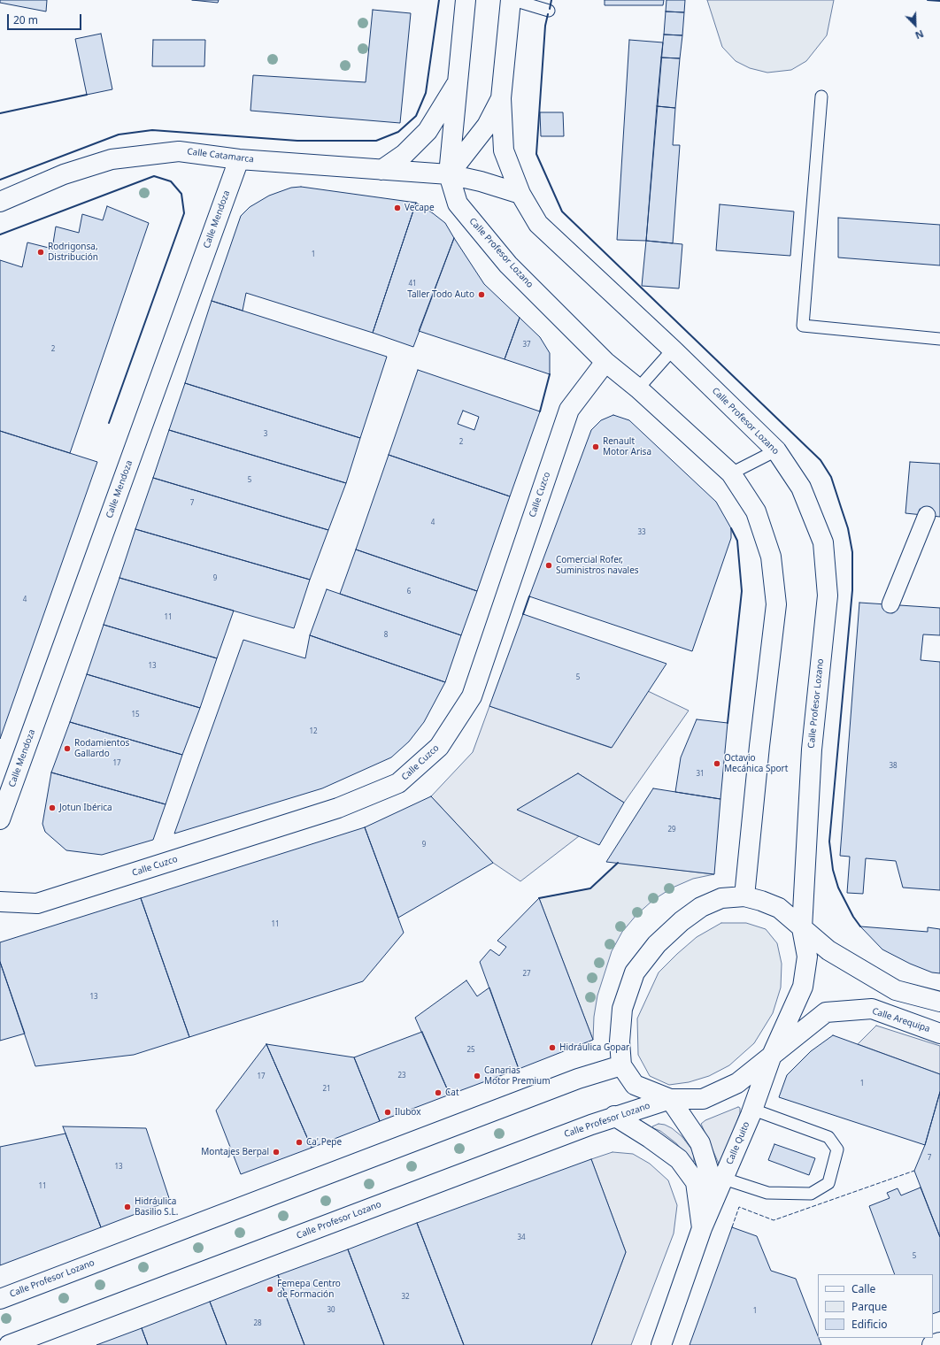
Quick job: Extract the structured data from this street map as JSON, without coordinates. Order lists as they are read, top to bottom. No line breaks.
{"streets":{"street":["Calle Catamarca","Calle Mendoza","Calle Profesor Lozano","Calle Cuzco","Calle Arequipa","Calle Quito"]},"crossings":[["Calle Catamarca","Calle Mendoza"],["Calle Catamarca","Calle Profesor Lozano"],["Calle Profesor Lozano","Calle Cuzco"],["Calle Profesor Lozano","Calle Arequipa"],["Calle Profesor Lozano","Calle Quito"],["Calle Arequipa","Calle Quito"]],"places":["Vecape","Rodrigonsa, Distribución","Taller Todo Auto","Renault Motor Arisa","Comercial Rofer, Suministros navales","Rodamientos Gallardo","Octavio Mecánica Sport","Jotun Ibérica","Hidráulica Gopar","Canarias Motor Premium","Cat","Ilubox","Ca' Pepe","Montajes Berpal","Hidráulica Basilio S.L.","Femepa Centro de Formación"],"house_numbers":["1","41","37","2","3","2","5","7","4","33","9","6","4","11","8","13","5","15","12","17","38","31","29","9","11","27","13","25","23","17","1","21","7","13","11","34","5","32","30","1","28"],"legend":["Calle","Parque","Edificio"],"scale_bar":"20 m","north":"bottom right"}
